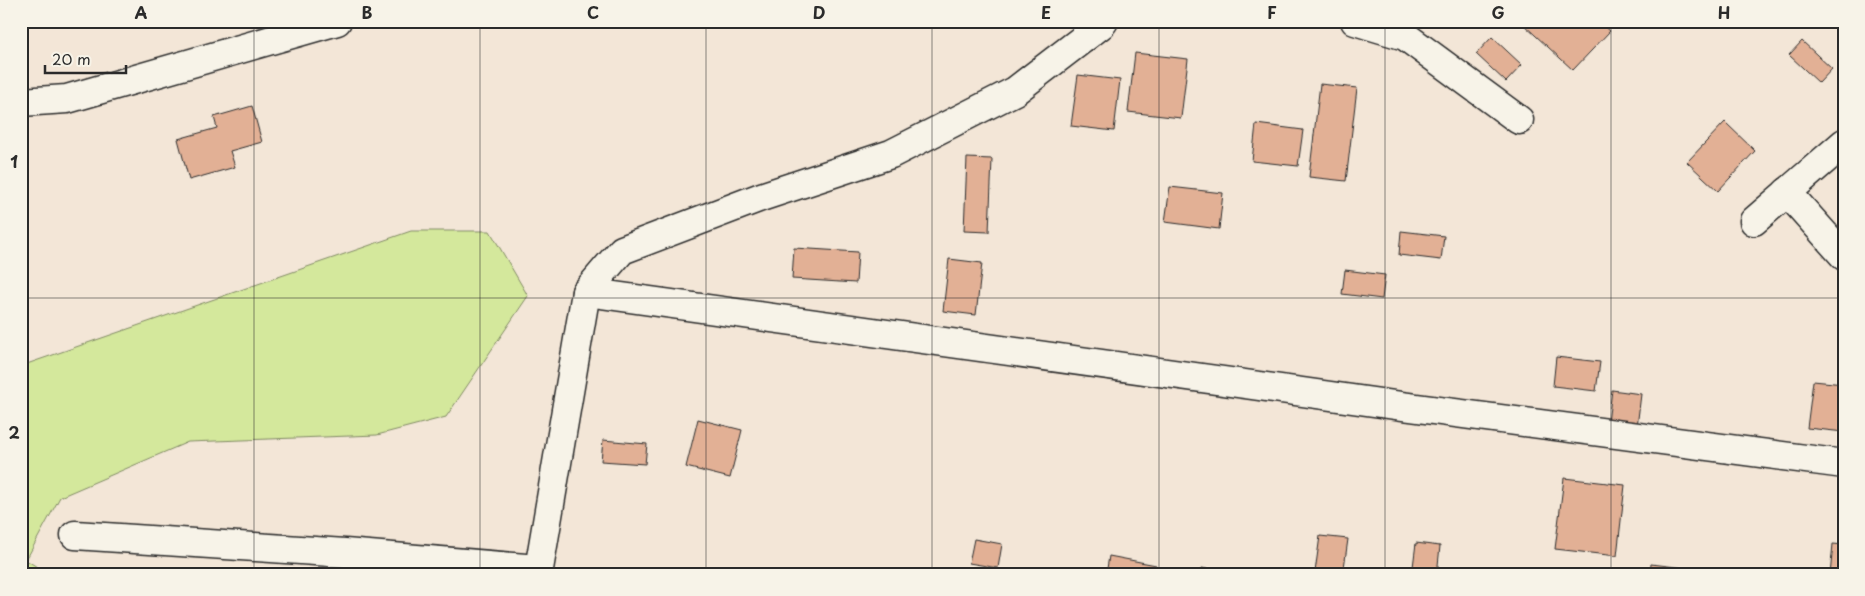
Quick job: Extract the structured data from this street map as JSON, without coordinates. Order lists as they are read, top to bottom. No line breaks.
{"scale_bar":"20 m","grid":{"columns":["A","B","C","D","E","F","G","H"],"rows":["1","2"]}}
